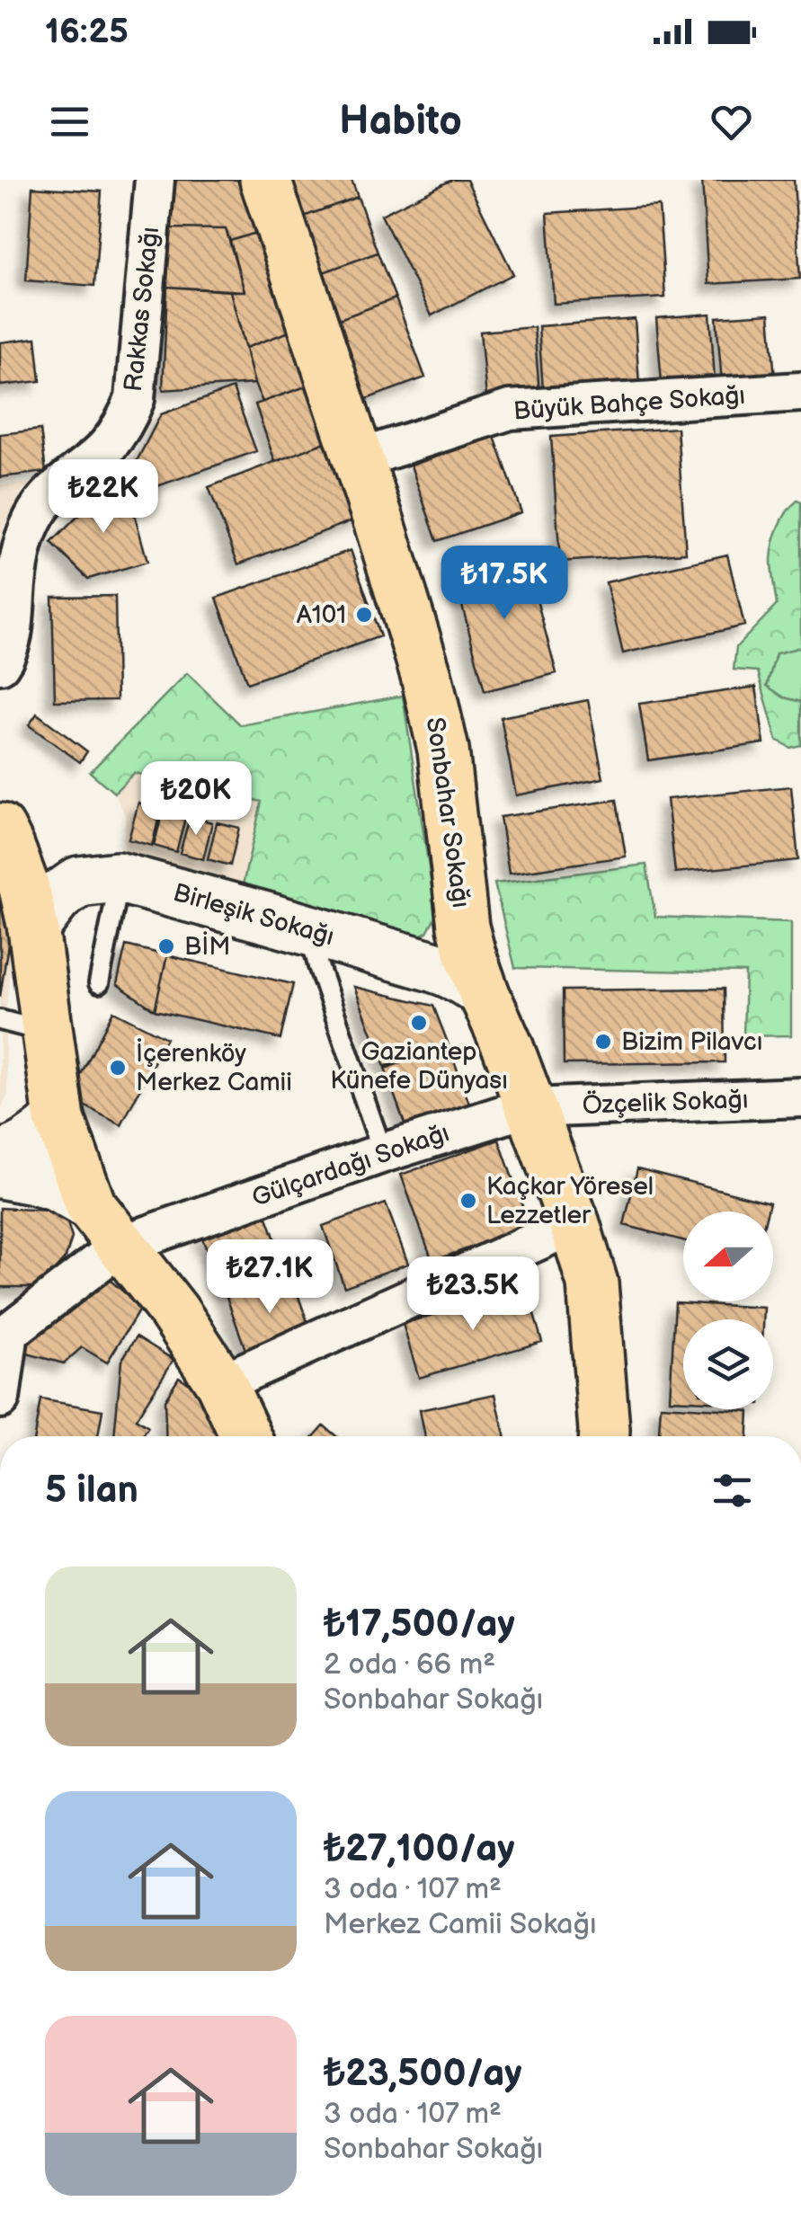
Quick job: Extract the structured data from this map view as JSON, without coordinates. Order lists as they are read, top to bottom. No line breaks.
{"streets":{"main road":["Sonbahar Sokağı","Birleşik Sokağı"],"street":["Rakkas Sokağı","Büyük Bahçe Sokağı","Özçelik Sokağı","Gülçardağı Sokağı"]},"crossings":[["Büyük Bahçe Sokağı","Sonbahar Sokağı"],["Sonbahar Sokağı","Birleşik Sokağı"],["Sonbahar Sokağı","Özçelik Sokağı"],["Sonbahar Sokağı","Gülçardağı Sokağı"],["Özçelik Sokağı","Gülçardağı Sokağı"]],"places":["A101","BİM","Gaziantep Künefe Dünyası","Bizim Pilavcı","İçerenköy Merkez Camii","Kaçkar Yöresel Lezzetler"],"north":"left","page":{"status":"16:25","header":"Habito","price":["₺22K","₺17.5K","₺20K","₺27.1K","₺23.5K"],"heading":"5 ilan","list":[{"name":"₺17,500/ay","note":"2 oda · 66 m² · Sonbahar Sokağı"},{"name":"₺27,100/ay","note":"3 oda · 107 m² · Merkez Camii Sokağı"},{"name":"₺23,500/ay","note":"3 oda · 107 m² · Sonbahar Sokağı"}]}}
